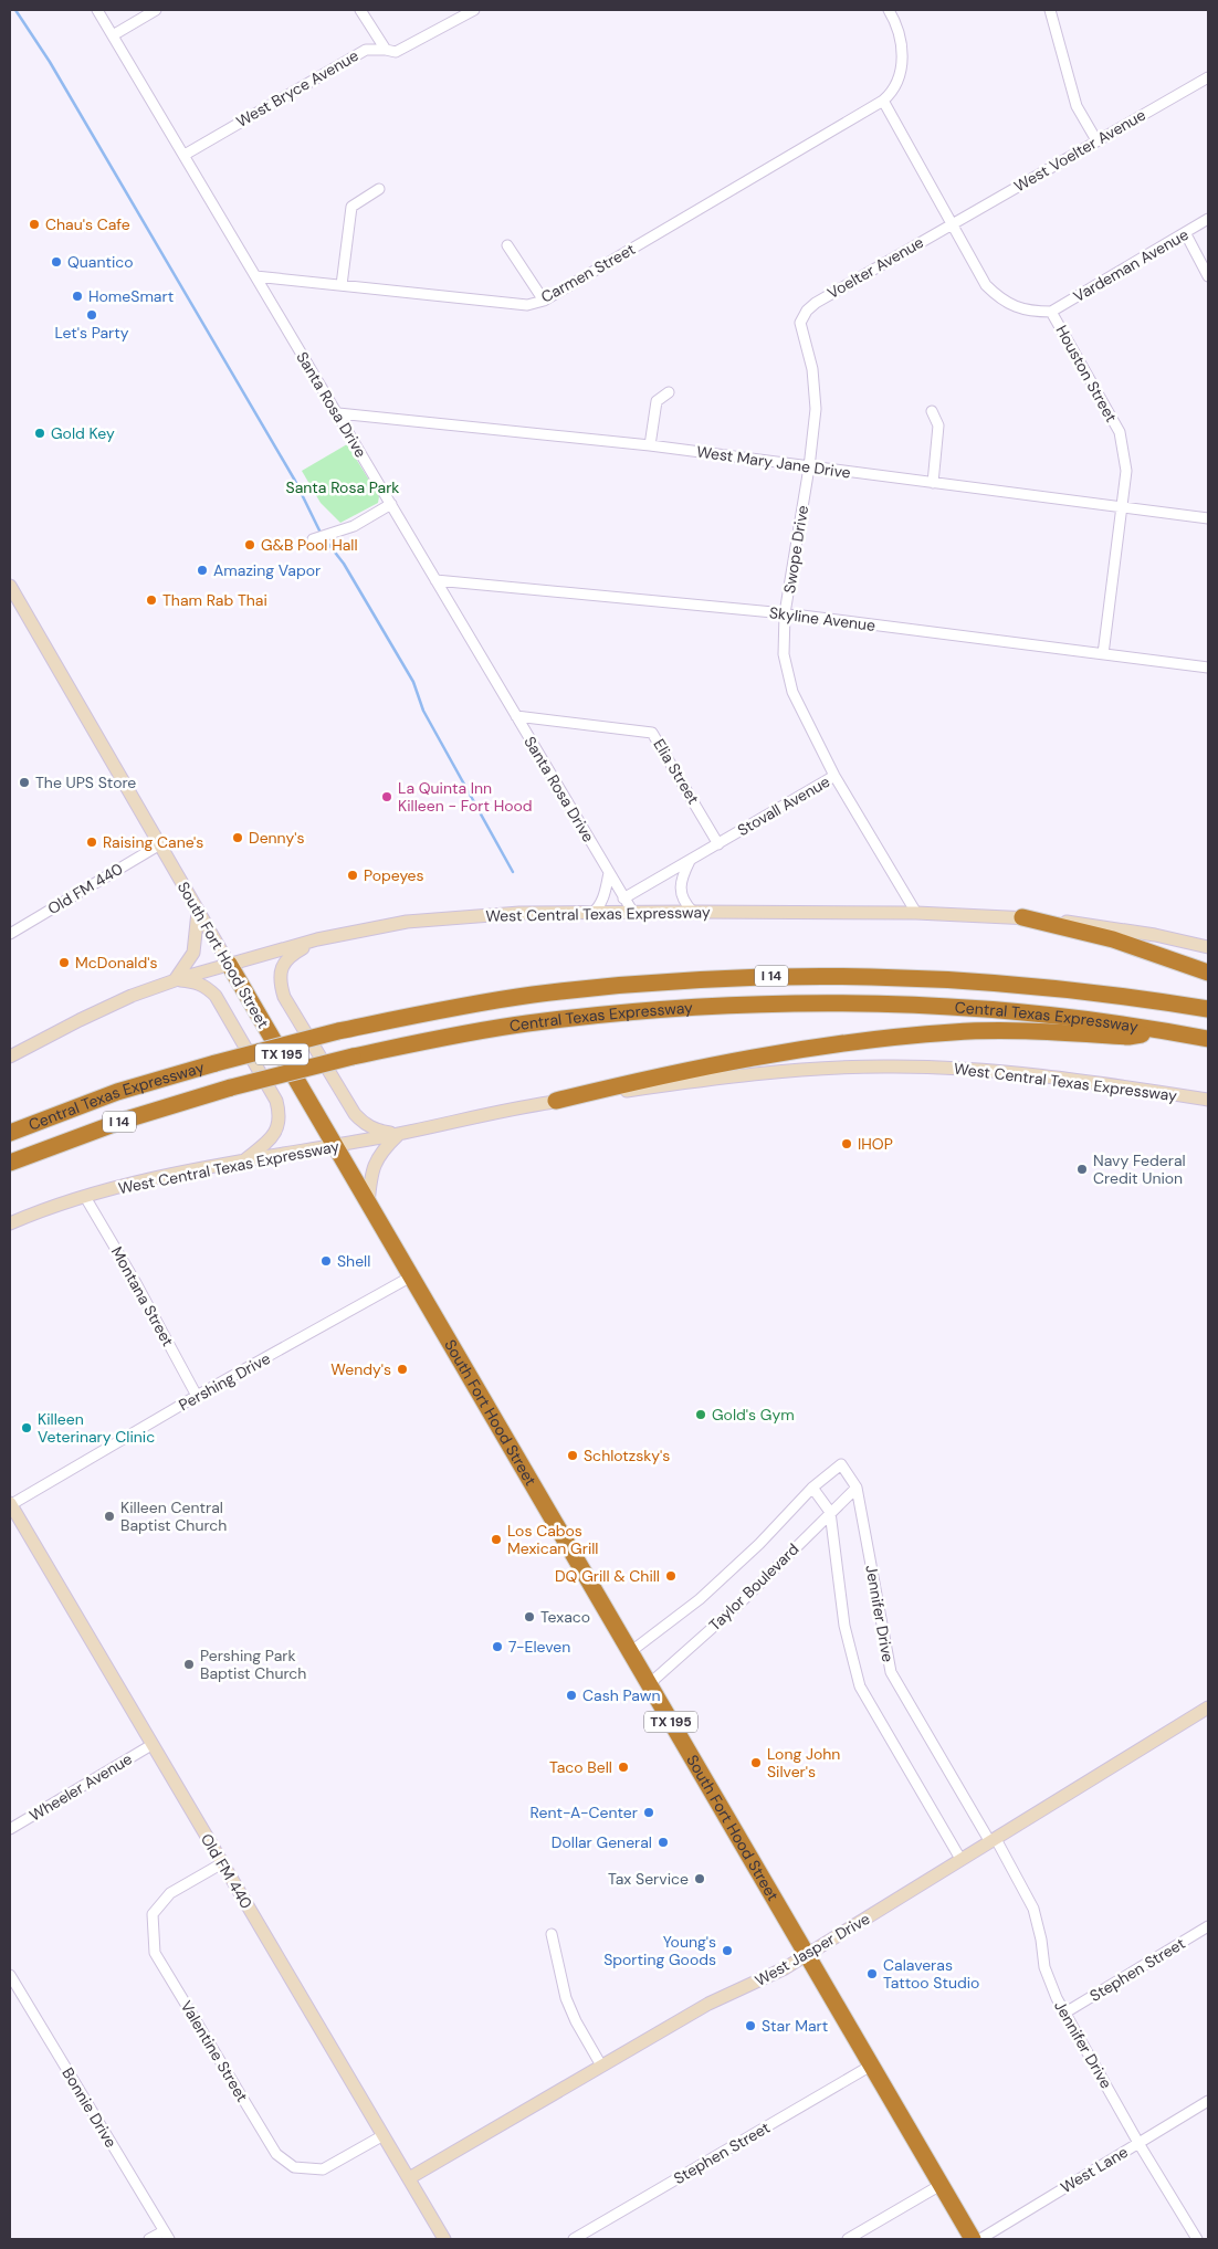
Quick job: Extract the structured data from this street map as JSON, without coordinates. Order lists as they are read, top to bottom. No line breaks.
{"streets":{"highway":["South Fort Hood Street","I 14","Central Texas Expressway","TX 195"],"main road":["Old FM 440","West Central Texas Expressway","West Jasper Drive"],"street":["West Bryce Avenue","West Voelter Avenue","Vardeman Avenue","Voelter Avenue","Carmen Street","Houston Street","Santa Rosa Drive","West Mary Jane Drive","Swope Drive","Skyline Avenue","Elia Street","Stovall Avenue","Montana Street","Pershing Drive","Taylor Boulevard","Jennifer Drive","Wheeler Avenue","Stephen Street","Valentine Street","Bonnie Drive","West Lane"]},"crossings":[["West Bryce Avenue","Santa Rosa Drive"],["West Voelter Avenue","Voelter Avenue"],["West Voelter Avenue","Houston Street"],["Vardeman Avenue","Houston Street"],["Voelter Avenue","Houston Street"],["Voelter Avenue","Swope Drive"],["Carmen Street","Houston Street"],["Carmen Street","Santa Rosa Drive"],["Houston Street","West Mary Jane Drive"],["Houston Street","Skyline Avenue"],["Santa Rosa Drive","West Mary Jane Drive"],["Santa Rosa Drive","Skyline Avenue"],["Santa Rosa Drive","Elia Street"],["Santa Rosa Drive","Stovall Avenue"],["Santa Rosa Drive","West Central Texas Expressway"],["West Mary Jane Drive","Swope Drive"],["Swope Drive","Skyline Avenue"],["Swope Drive","Stovall Avenue"],["Elia Street","Stovall Avenue"],["Stovall Avenue","West Central Texas Expressway"],["Old FM 440","South Fort Hood Street"],["Old FM 440","Pershing Drive"],["Old FM 440","Wheeler Avenue"],["Old FM 440","West Jasper Drive"],["Old FM 440","Valentine Street"],["West Central Texas Expressway","South Fort Hood Street"],["West Central Texas Expressway","Montana Street"],["South Fort Hood Street","Pershing Drive"],["South Fort Hood Street","Taylor Boulevard"],["South Fort Hood Street","West Jasper Drive"],["South Fort Hood Street","Stephen Street"],["Montana Street","Pershing Drive"],["Taylor Boulevard","Jennifer Drive"],["Jennifer Drive","West Jasper Drive"],["Jennifer Drive","Stephen Street"],["Jennifer Drive","West Lane"]],"parks":["Santa Rosa Park"],"places":["Chau's Cafe","Quantico","HomeSmart","Let's Party","Gold Key","G&B Pool Hall","Amazing Vapor","Tham Rab Thai","The UPS Store","La Quinta Inn Killeen - Fort Hood","Denny's","Raising Cane's","Popeyes","McDonald's","IHOP","Navy Federal Credit Union","Shell","Wendy's","Gold's Gym","Killeen Veterinary Clinic","Schlotzsky's","Killeen Central Baptist Church","Los Cabos Mexican Grill","DQ Grill & Chill","Texaco","7-Eleven","Pershing Park Baptist Church","Cash Pawn","Long John Silver's","Taco Bell","Rent-A-Center","Dollar General","Tax Service","Young's Sporting Goods","Calaveras Tattoo Studio","Star Mart"]}
